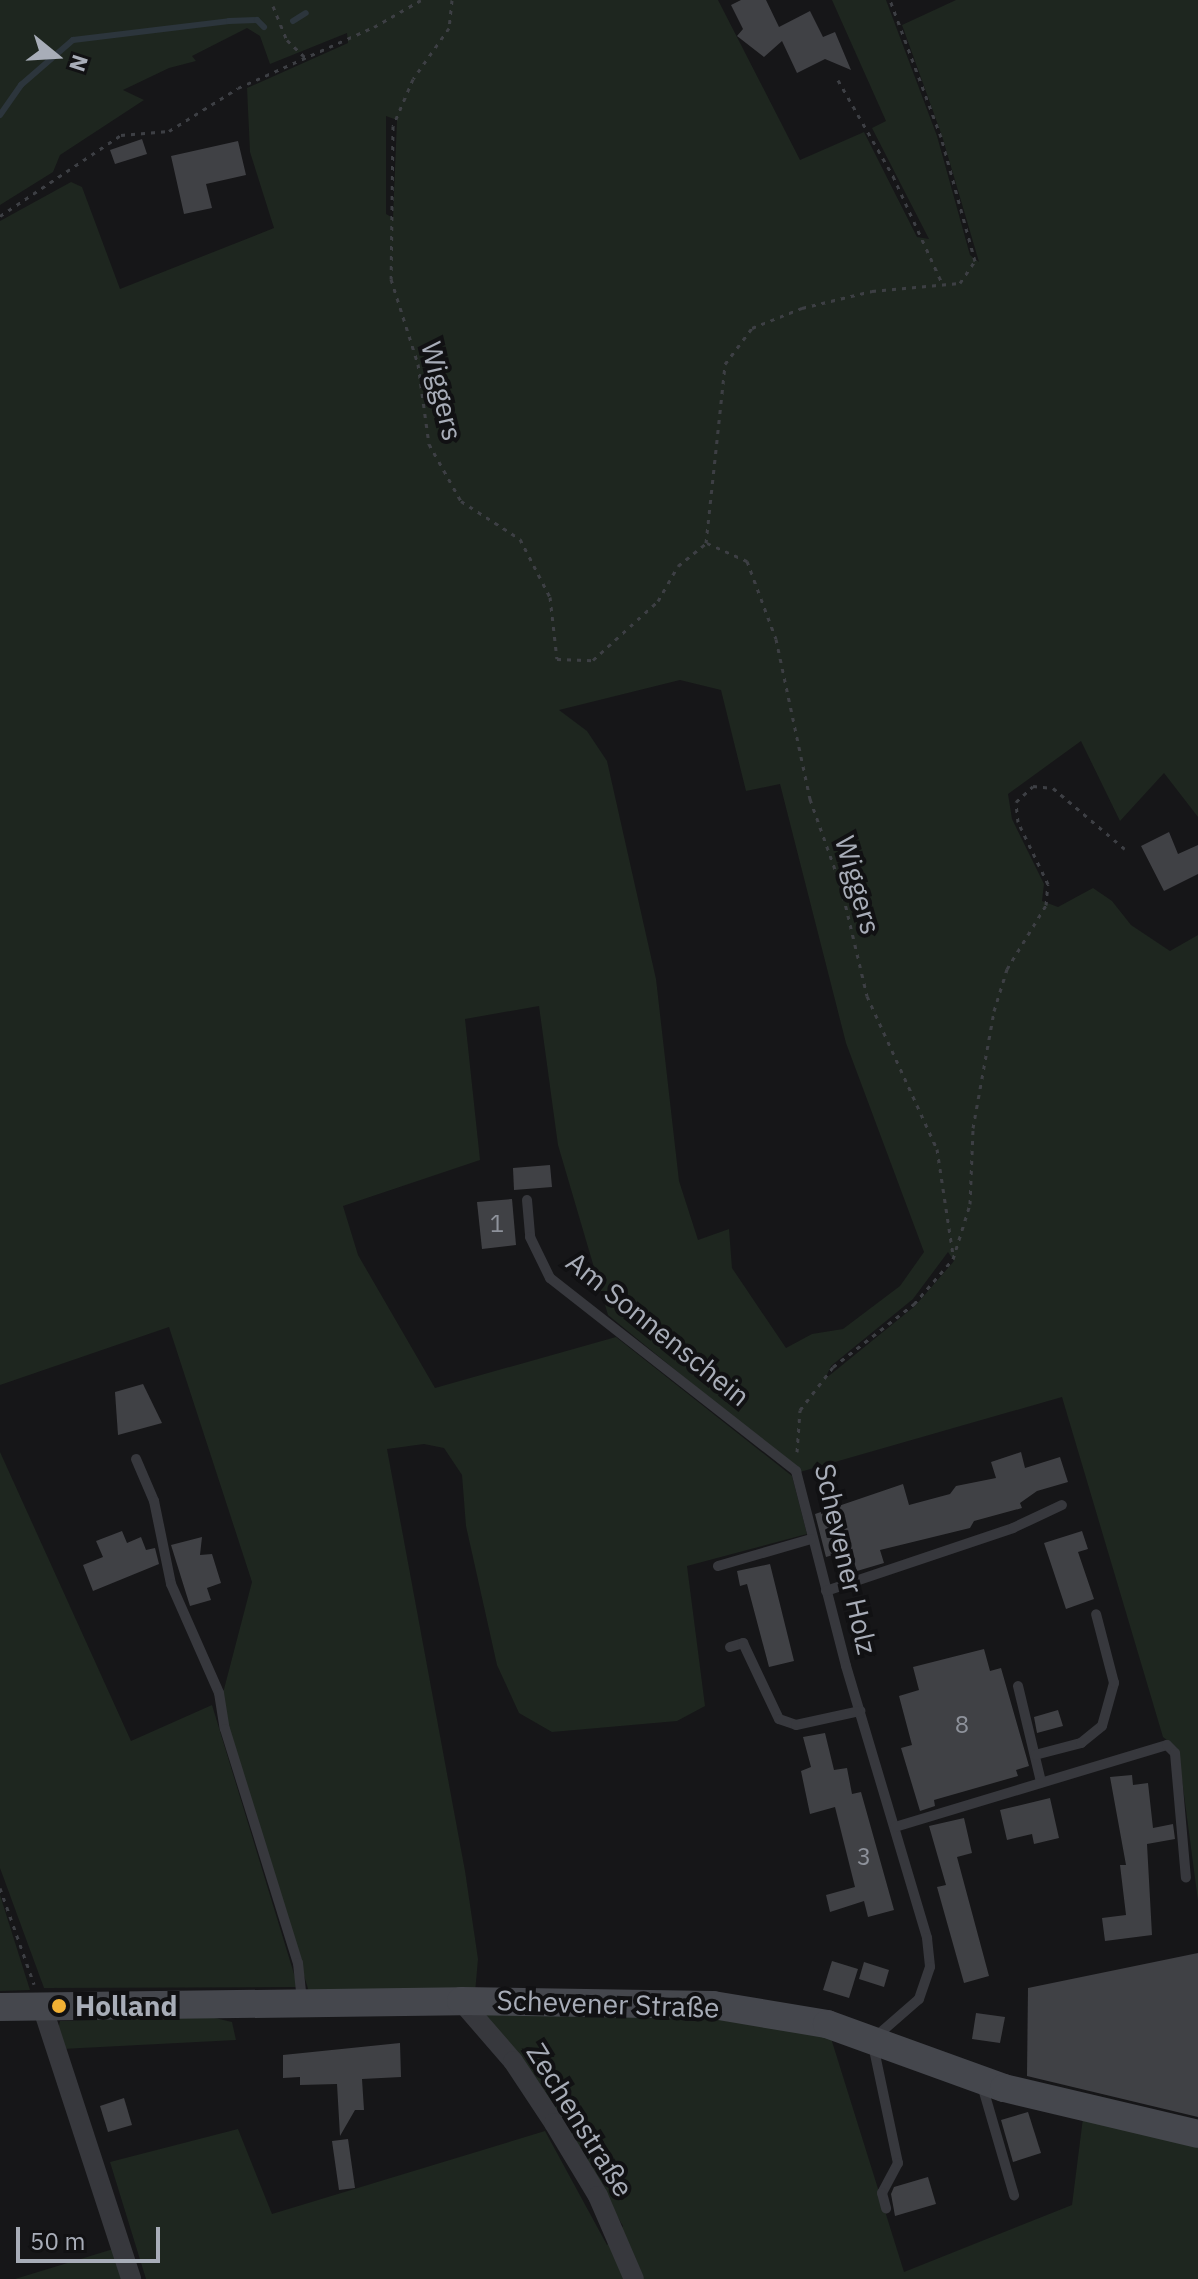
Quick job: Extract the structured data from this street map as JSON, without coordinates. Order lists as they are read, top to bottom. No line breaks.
{"streets":{"main road":["Schevener Straße"],"street":["Zechenstraße"],"lane":["Am Sonnenschein","Schevener Holz"],"path":["Wiggers"]},"crossings":[["Wiggers","Schevener Holz"],["Am Sonnenschein","Schevener Holz"],["Schevener Holz","Schevener Straße"],["Schevener Straße","Zechenstraße"]],"places":["Holland"],"house_numbers":["1","8","3"],"scale_bar":"50 m","north":"right"}
